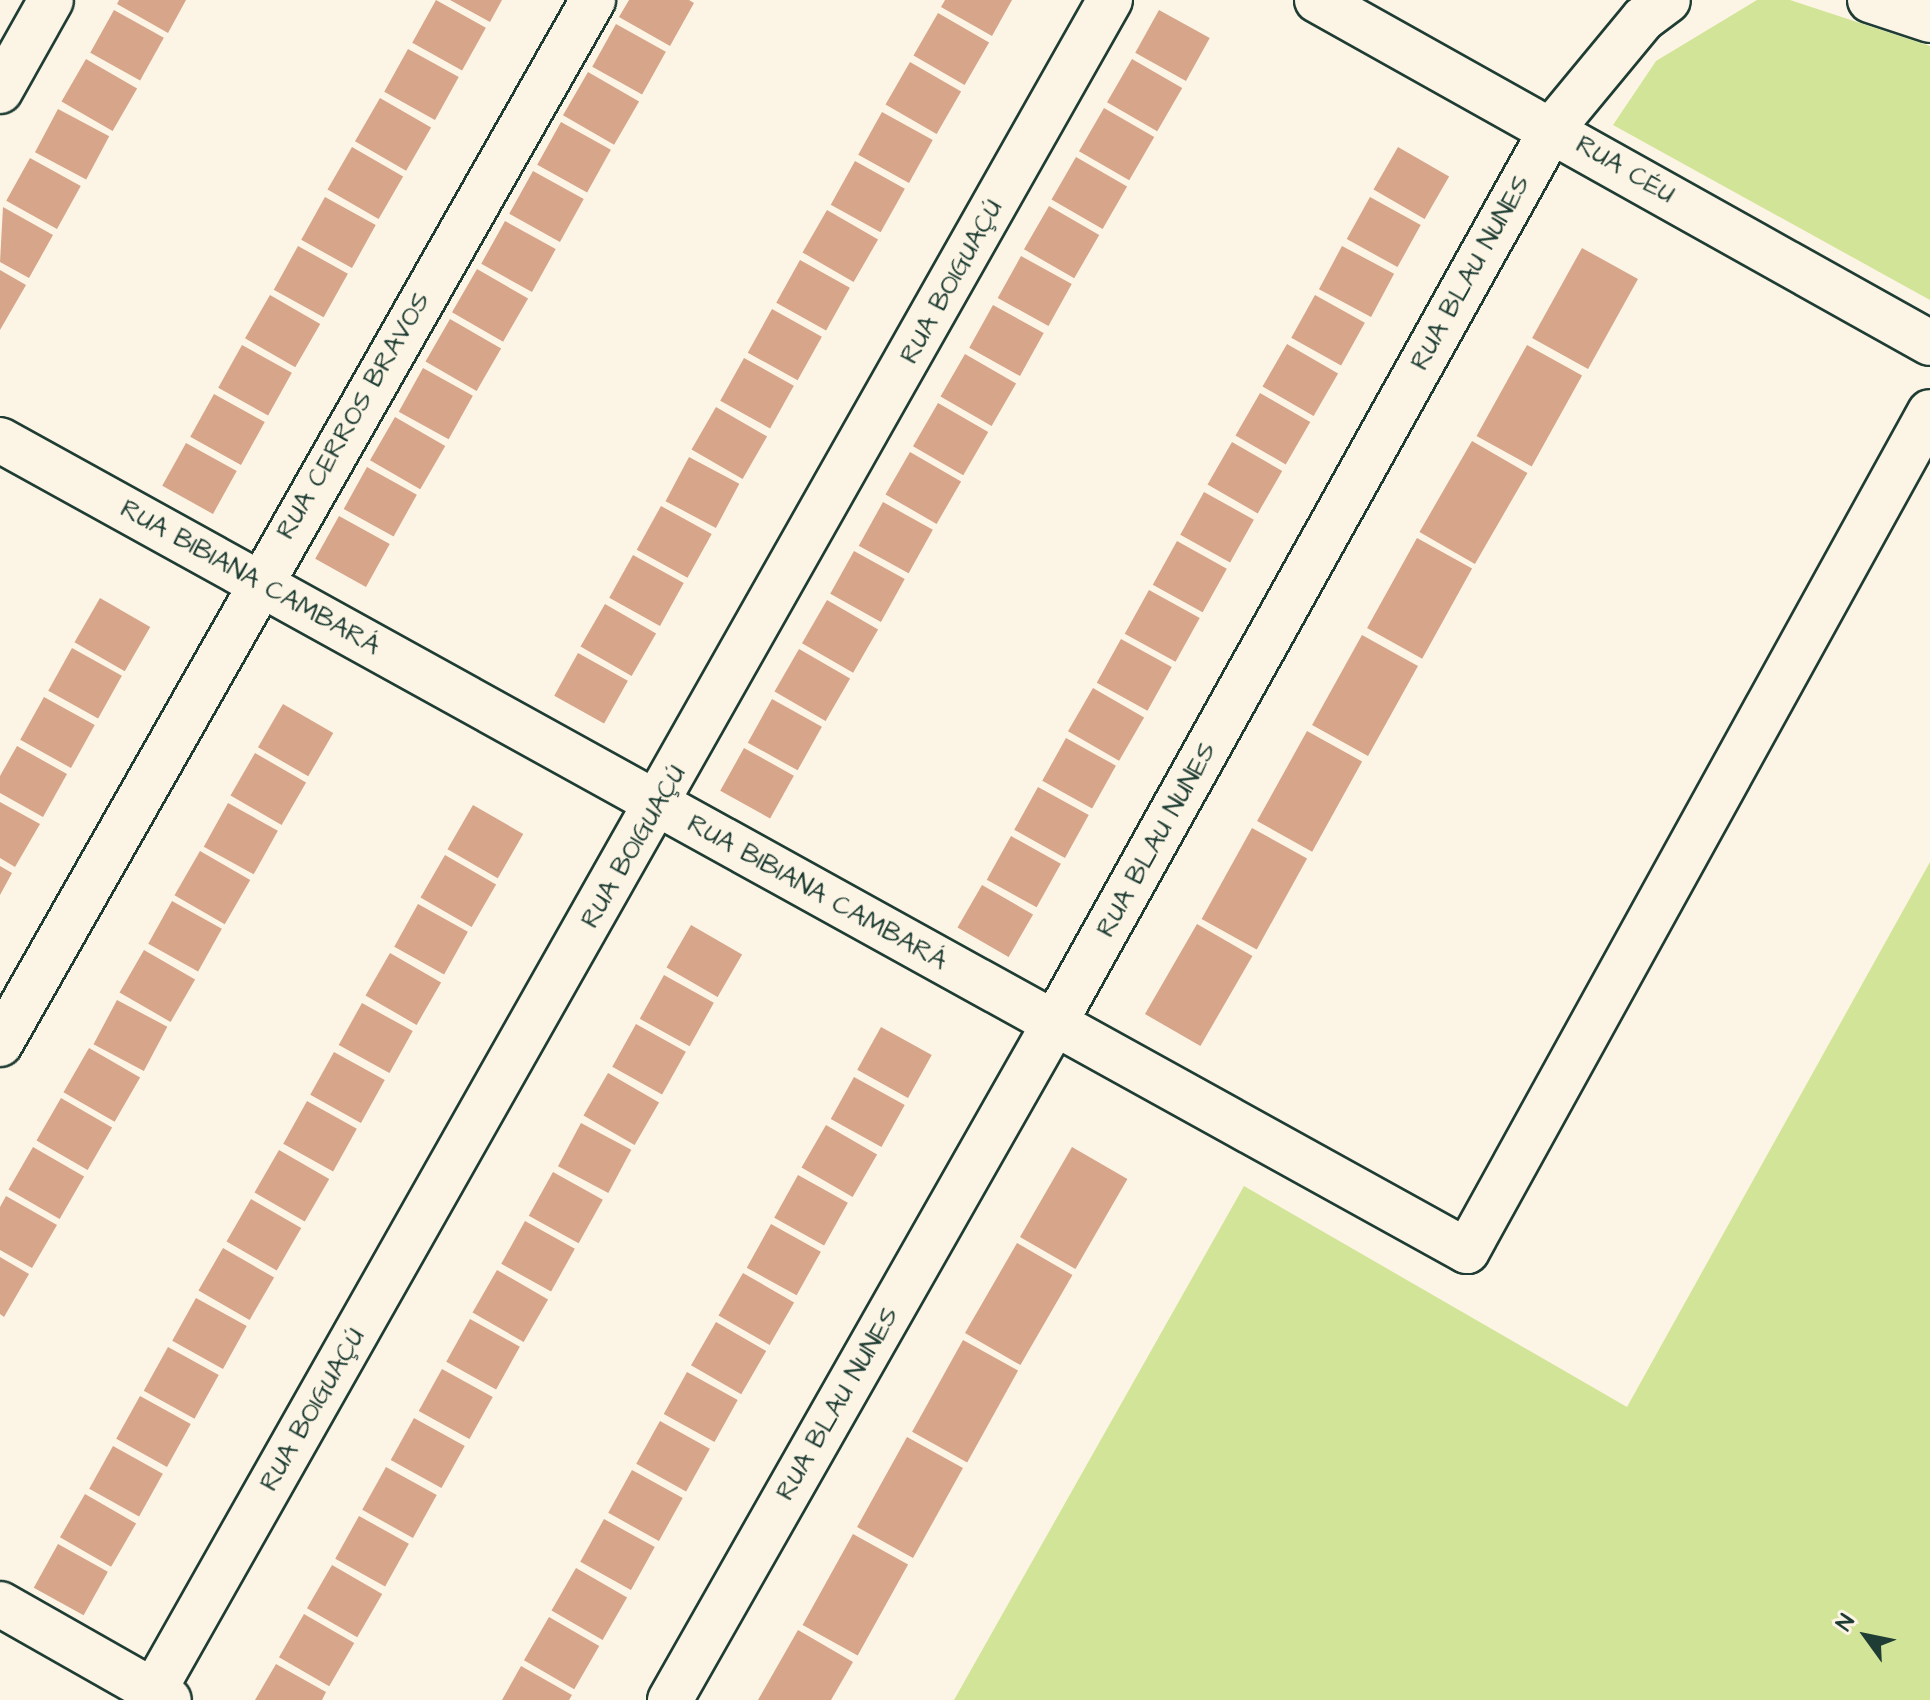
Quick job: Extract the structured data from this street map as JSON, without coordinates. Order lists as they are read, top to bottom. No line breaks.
{"streets":{"street":["RUA CÉU","RUA BLAU NUNES","RUA BOIGUAÇÚ","RUA CERROS BRAVOS","RUA BIBIANA CAMBARÁ"]},"crossings":[["RUA CÉU","RUA BLAU NUNES"],["RUA BLAU NUNES","RUA BIBIANA CAMBARÁ"],["RUA BOIGUAÇÚ","RUA BIBIANA CAMBARÁ"],["RUA CERROS BRAVOS","RUA BIBIANA CAMBARÁ"]],"north":"top left"}
